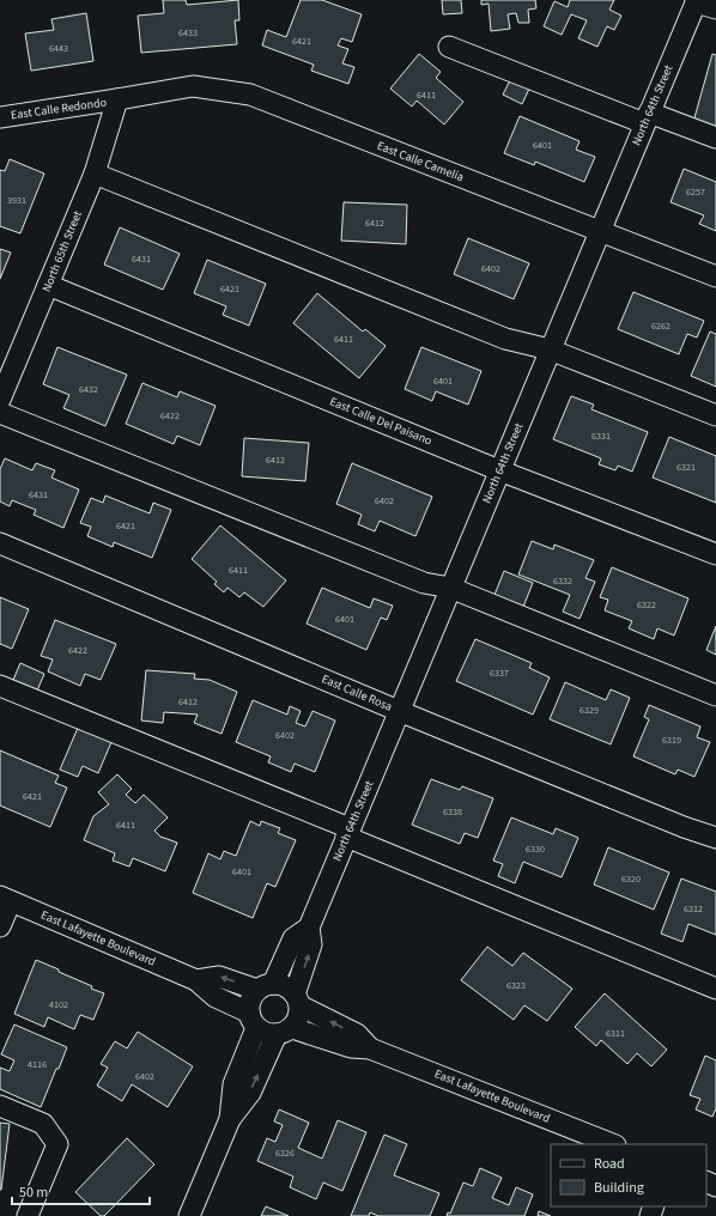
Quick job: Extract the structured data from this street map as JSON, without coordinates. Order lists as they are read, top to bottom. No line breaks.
{"streets":{"street":["North 64th Street","East Calle Redondo","East Calle Camelia","North 65th Street","East Calle Del Paisano","East Calle Rosa","East Lafayette Boulevard"]},"crossings":[["North 64th Street","East Calle Camelia"],["North 64th Street","East Calle Del Paisano"],["North 64th Street","East Calle Rosa"],["North 64th Street","East Lafayette Boulevard"],["East Calle Redondo","East Calle Camelia"],["East Calle Redondo","North 65th Street"],["East Calle Camelia","North 65th Street"],["North 65th Street","East Calle Del Paisano"]],"house_numbers":["6433","6421","6443","6411","6401","6257","3931","6412","6431","6402","6421","6262","6411","6401","6432","6422","6331","6412","6321","6431","6402","6421","6411","6332","6322","6401","6422","6337","6412","6329","6402","6319","6421","6338","6411","6330","6401","6320","6312","6323","4102","6311","4116","6402","6326"],"legend":["Road","Building"],"scale_bar":"50 m"}
